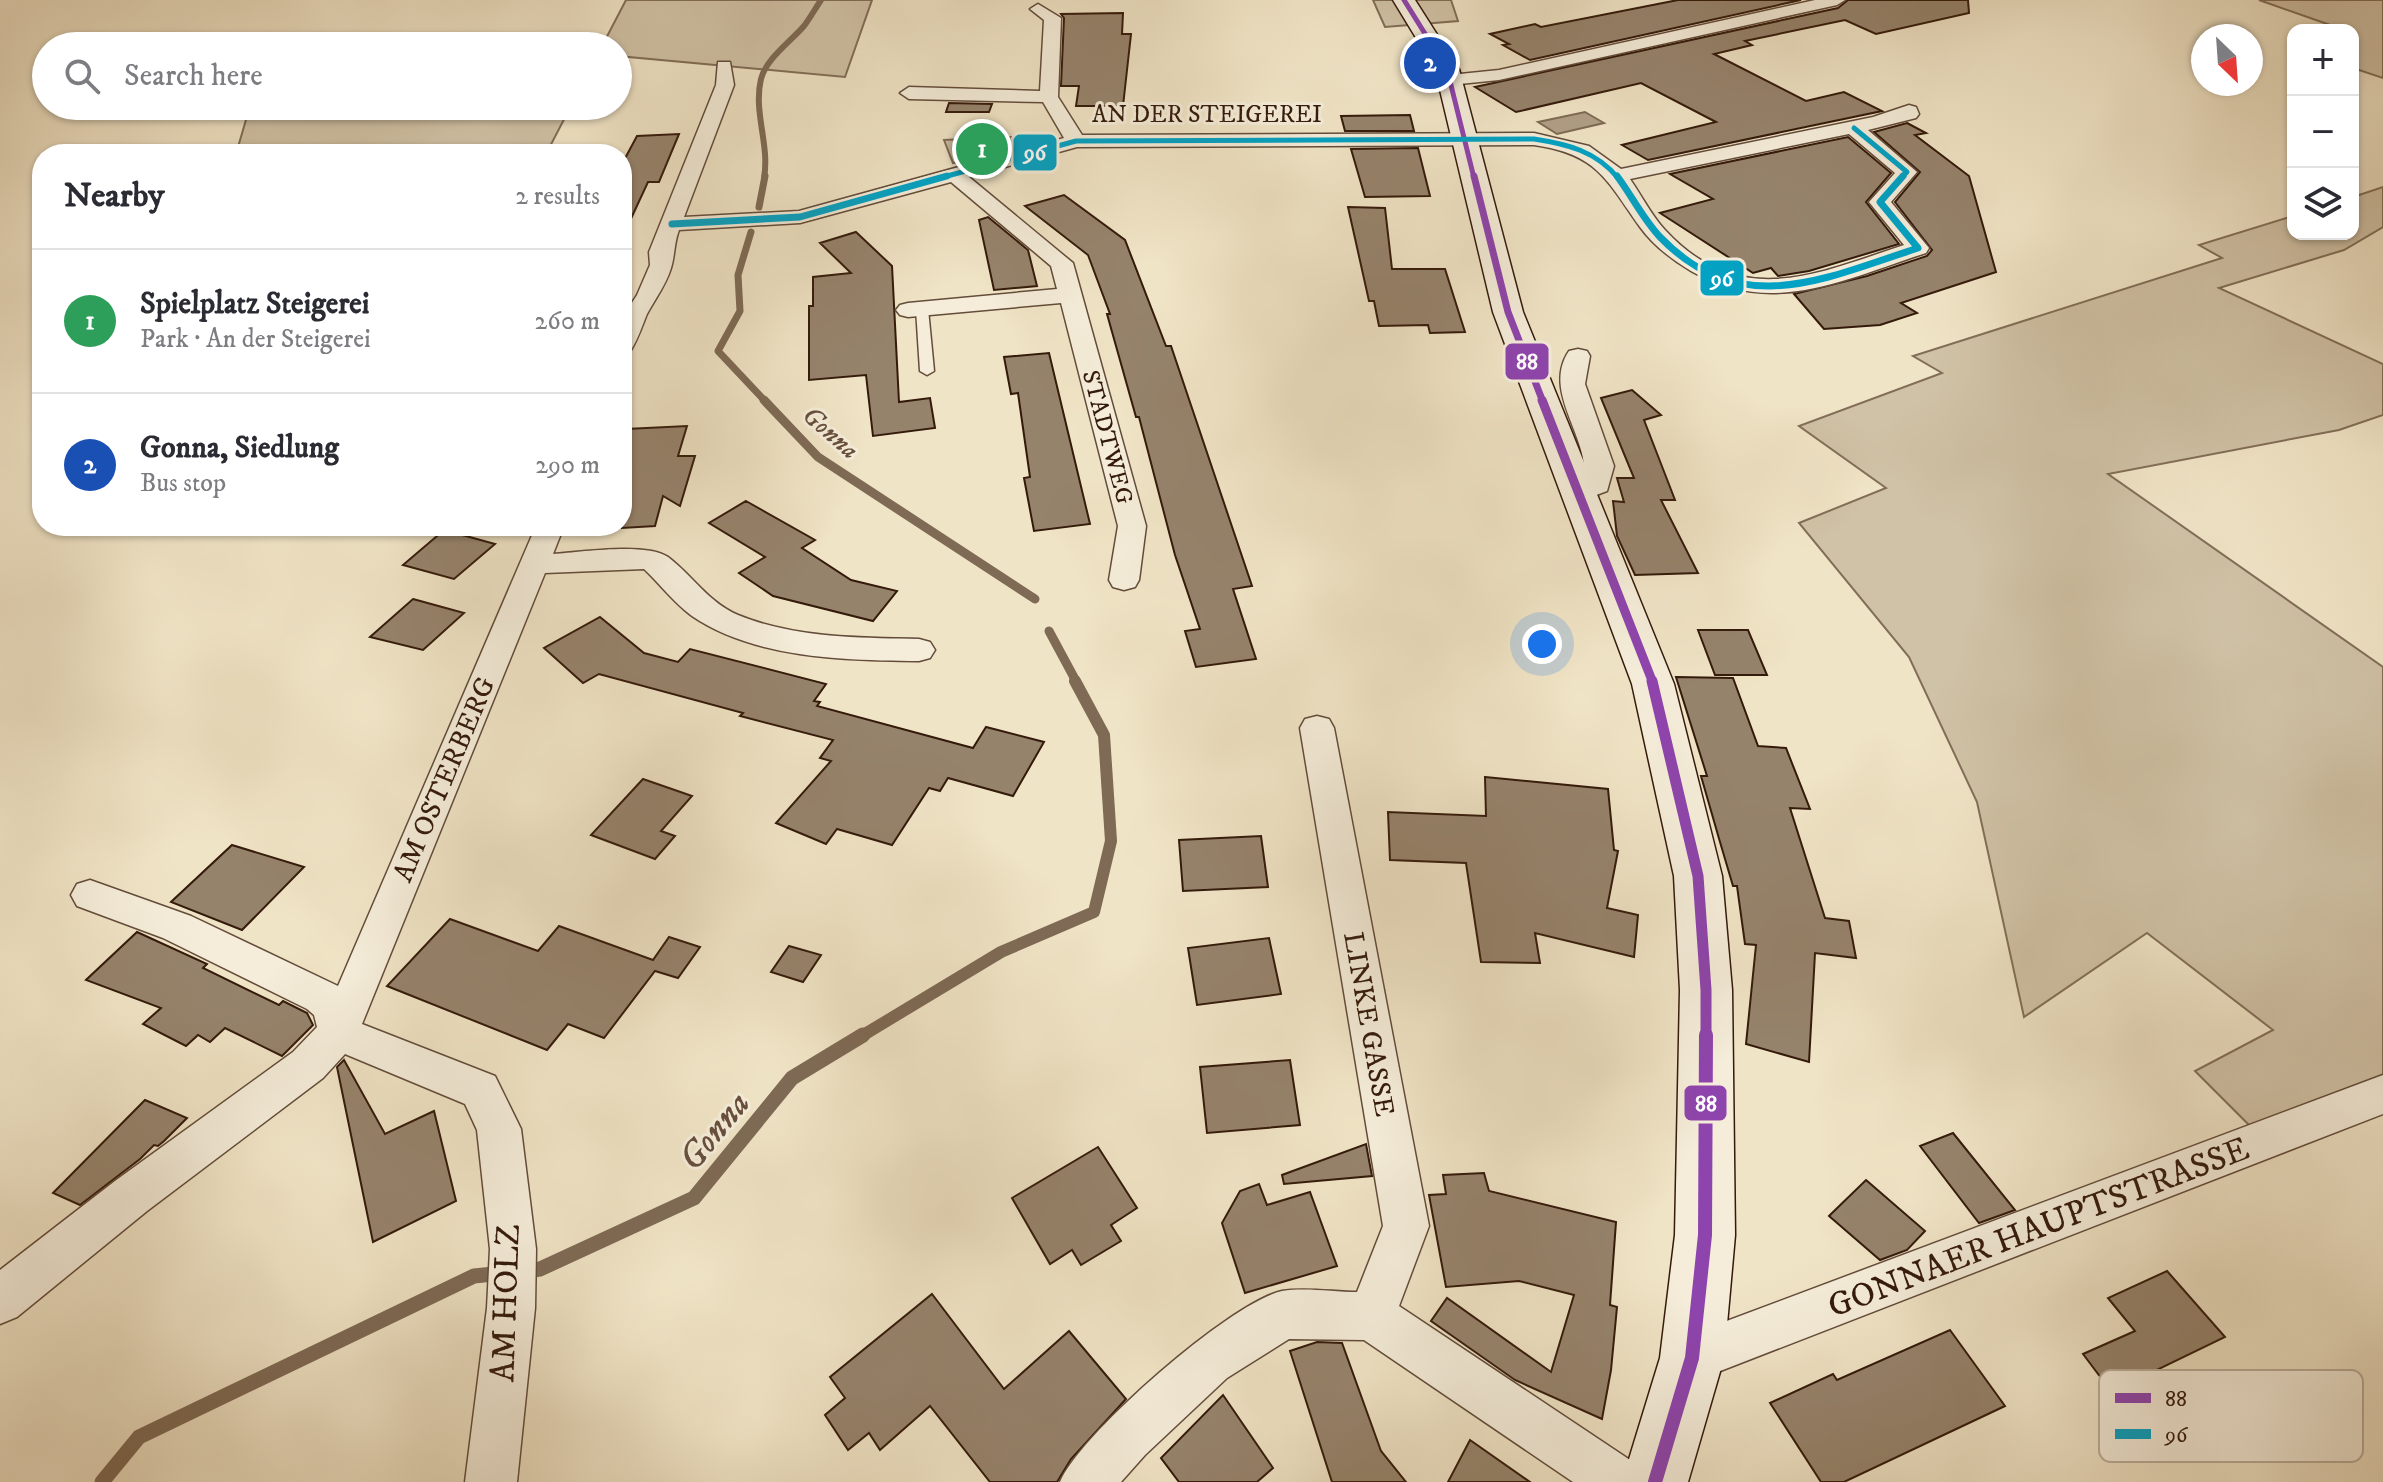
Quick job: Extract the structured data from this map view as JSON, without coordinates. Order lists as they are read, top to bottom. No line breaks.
{"streets":{"street":["AN DER STEIGEREI","STADTWEG","AM OSTERBERG","LINKE GASSE","GONNAER HAUPTSTRASSE","AM HOLZ"]},"crossings":[["AN DER STEIGEREI","STADTWEG"],["AM OSTERBERG","AM HOLZ"]],"water":["Gonna"],"lines":["transit line 88","transit line 96"],"legend":["88","96"],"north":"bottom right","page":{"map_buttons":["+","−"],"search":"Search here","pins":["2","1"],"heading":["Nearby","2 results"],"list":[{"mark":"1","name":"Spielplatz Steigerei","note":"Park · An der Steigerei","value":"260 m"},{"mark":"2","name":"Gonna, Siedlung","note":"Bus stop","value":"290 m"}]}}
